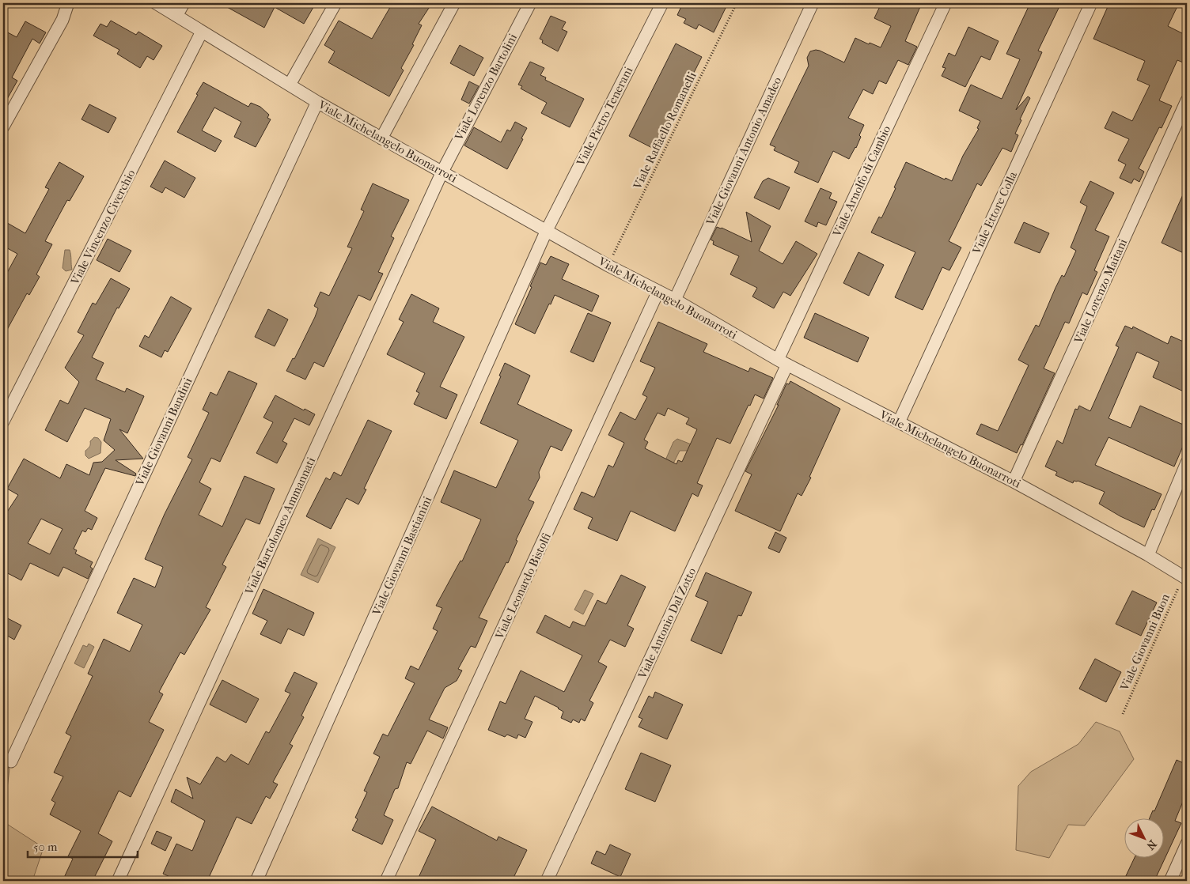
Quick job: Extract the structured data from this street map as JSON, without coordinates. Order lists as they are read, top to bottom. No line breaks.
{"streets":{"street":["Viale Lorenzo Bartolini","Viale Pietro Tenerani","Viale Michelangelo Buonarroti","Viale Giovanni Antonio Amadeo","Viale Arnolfo di Cambio","Viale Ettore Colla","Viale Vincenzo Civerchio","Viale Lorenzo Maitani","Viale Giovanni Bandini","Viale Bartolomeo Ammannati","Viale Giovanni Bastianini","Viale Leonardo Bistolfi","Viale Antonio Dal Zotto"],"path":["Viale Raffaello Romanelli","Viale Giovanni Buon"]},"crossings":[["Viale Lorenzo Bartolini","Viale Michelangelo Buonarroti"],["Viale Lorenzo Bartolini","Viale Bartolomeo Ammannati"],["Viale Pietro Tenerani","Viale Michelangelo Buonarroti"],["Viale Pietro Tenerani","Viale Giovanni Bastianini"],["Viale Raffaello Romanelli","Viale Michelangelo Buonarroti"],["Viale Michelangelo Buonarroti","Viale Giovanni Antonio Amadeo"],["Viale Michelangelo Buonarroti","Viale Arnolfo di Cambio"],["Viale Michelangelo Buonarroti","Viale Ettore Colla"],["Viale Michelangelo Buonarroti","Viale Vincenzo Civerchio"],["Viale Michelangelo Buonarroti","Viale Lorenzo Maitani"],["Viale Michelangelo Buonarroti","Viale Giovanni Bandini"],["Viale Michelangelo Buonarroti","Viale Bartolomeo Ammannati"],["Viale Michelangelo Buonarroti","Viale Giovanni Bastianini"],["Viale Michelangelo Buonarroti","Viale Leonardo Bistolfi"],["Viale Michelangelo Buonarroti","Viale Antonio Dal Zotto"],["Viale Michelangelo Buonarroti","Viale Giovanni Buon"],["Viale Arnolfo di Cambio","Viale Antonio Dal Zotto"]],"scale_bar":"50 m","north":"bottom right"}
